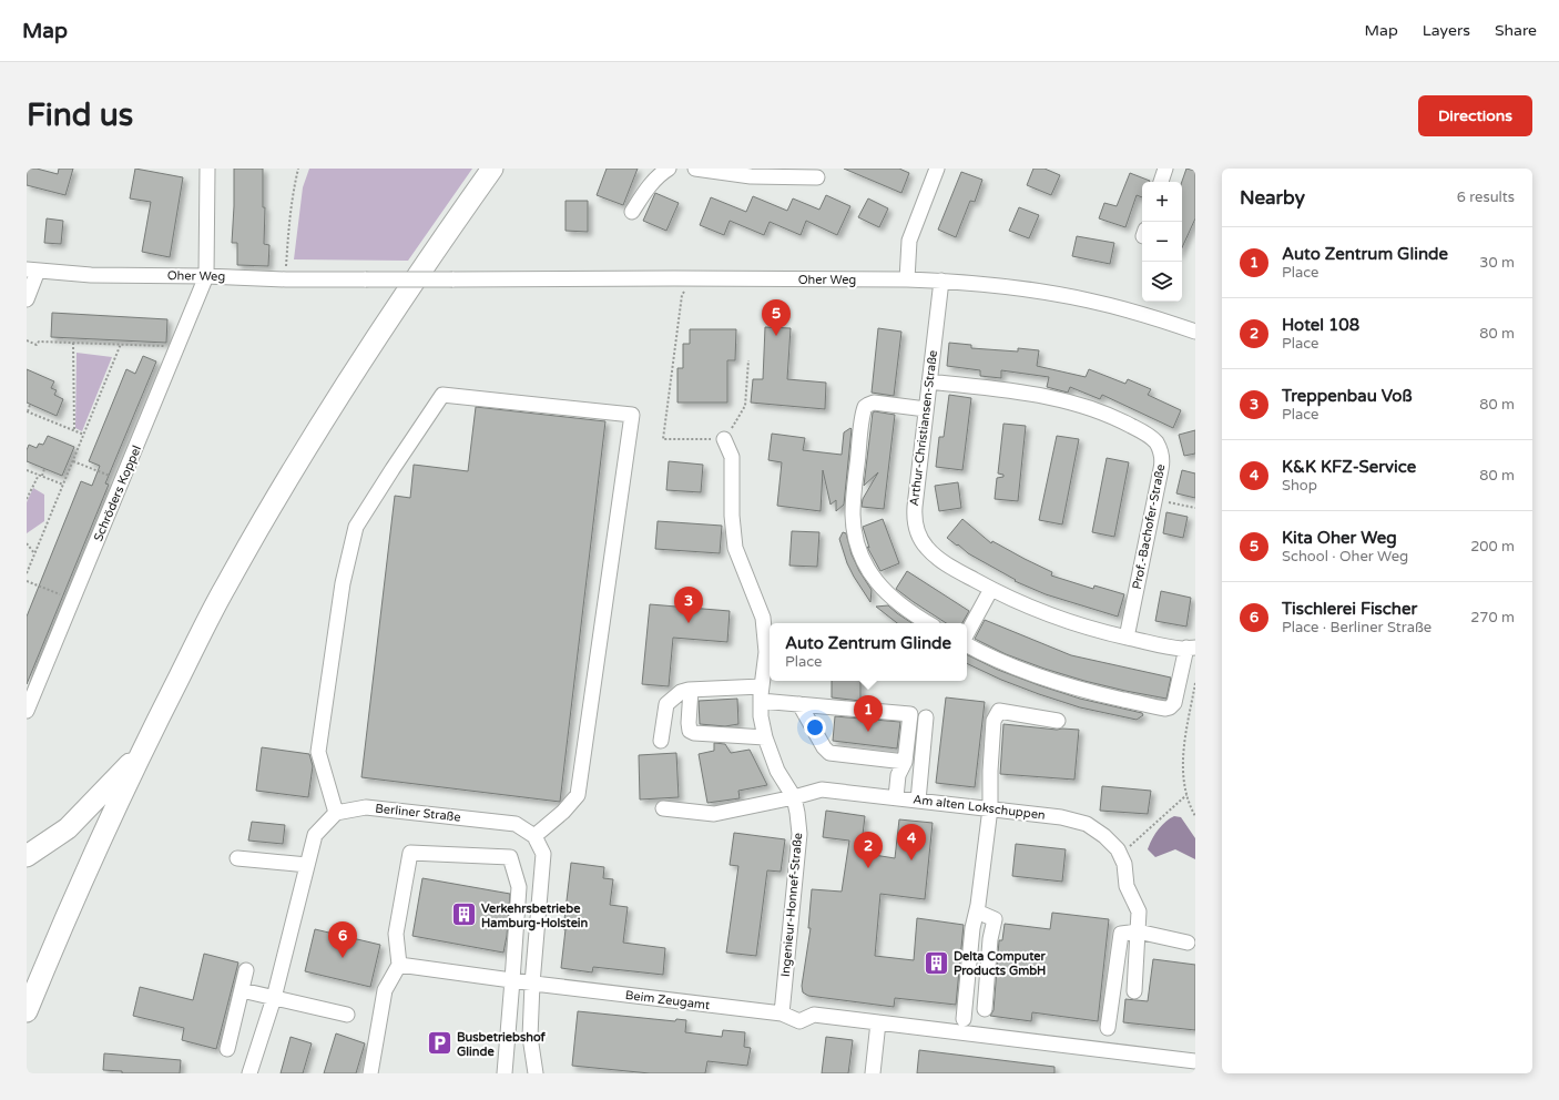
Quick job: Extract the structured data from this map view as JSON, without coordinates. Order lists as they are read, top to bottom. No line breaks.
{"streets":{"street":["Oher Weg","Arthur-Christiansen-Straße","Schröders Koppel","Prof.-Bachofer-Straße","Am alten Lokschuppen","Berliner Straße","Ingenieur-Honnef-Straße","Beim Zeugamt"]},"crossings":[["Oher Weg","Arthur-Christiansen-Straße"],["Oher Weg","Schröders Koppel"],["Arthur-Christiansen-Straße","Prof.-Bachofer-Straße"],["Am alten Lokschuppen","Ingenieur-Honnef-Straße"],["Ingenieur-Honnef-Straße","Beim Zeugamt"]],"places":{"building":["Verkehrsbetriebe Hamburg-Holstein","Delta Computer Products GmbH"],"parking":["Busbetriebshof Glinde"]},"page":{"header":"Map","nav":["Map","Layers","Share"],"buttons":"Directions","title":"Find us","heading":["Nearby","6 results"],"map_buttons":["+","−"],"list":[{"mark":"1","name":"Auto Zentrum Glinde","note":"Place","value":"30 m"},{"mark":"2","name":"Hotel 108","note":"Place","value":"80 m"},{"mark":"3","name":"Treppenbau Voß","note":"Place","value":"80 m"},{"mark":"4","name":"K&K KFZ-Service","note":"Shop","value":"80 m"},{"mark":"5","name":"Kita Oher Weg","note":"School · Oher Weg","value":"200 m"},{"mark":"6","name":"Tischlerei Fischer","note":"Place · Berliner Straße","value":"270 m"}],"pins":["5","3","1","4","2","6"],"popup":["Auto Zentrum Glinde","Place"]}}
